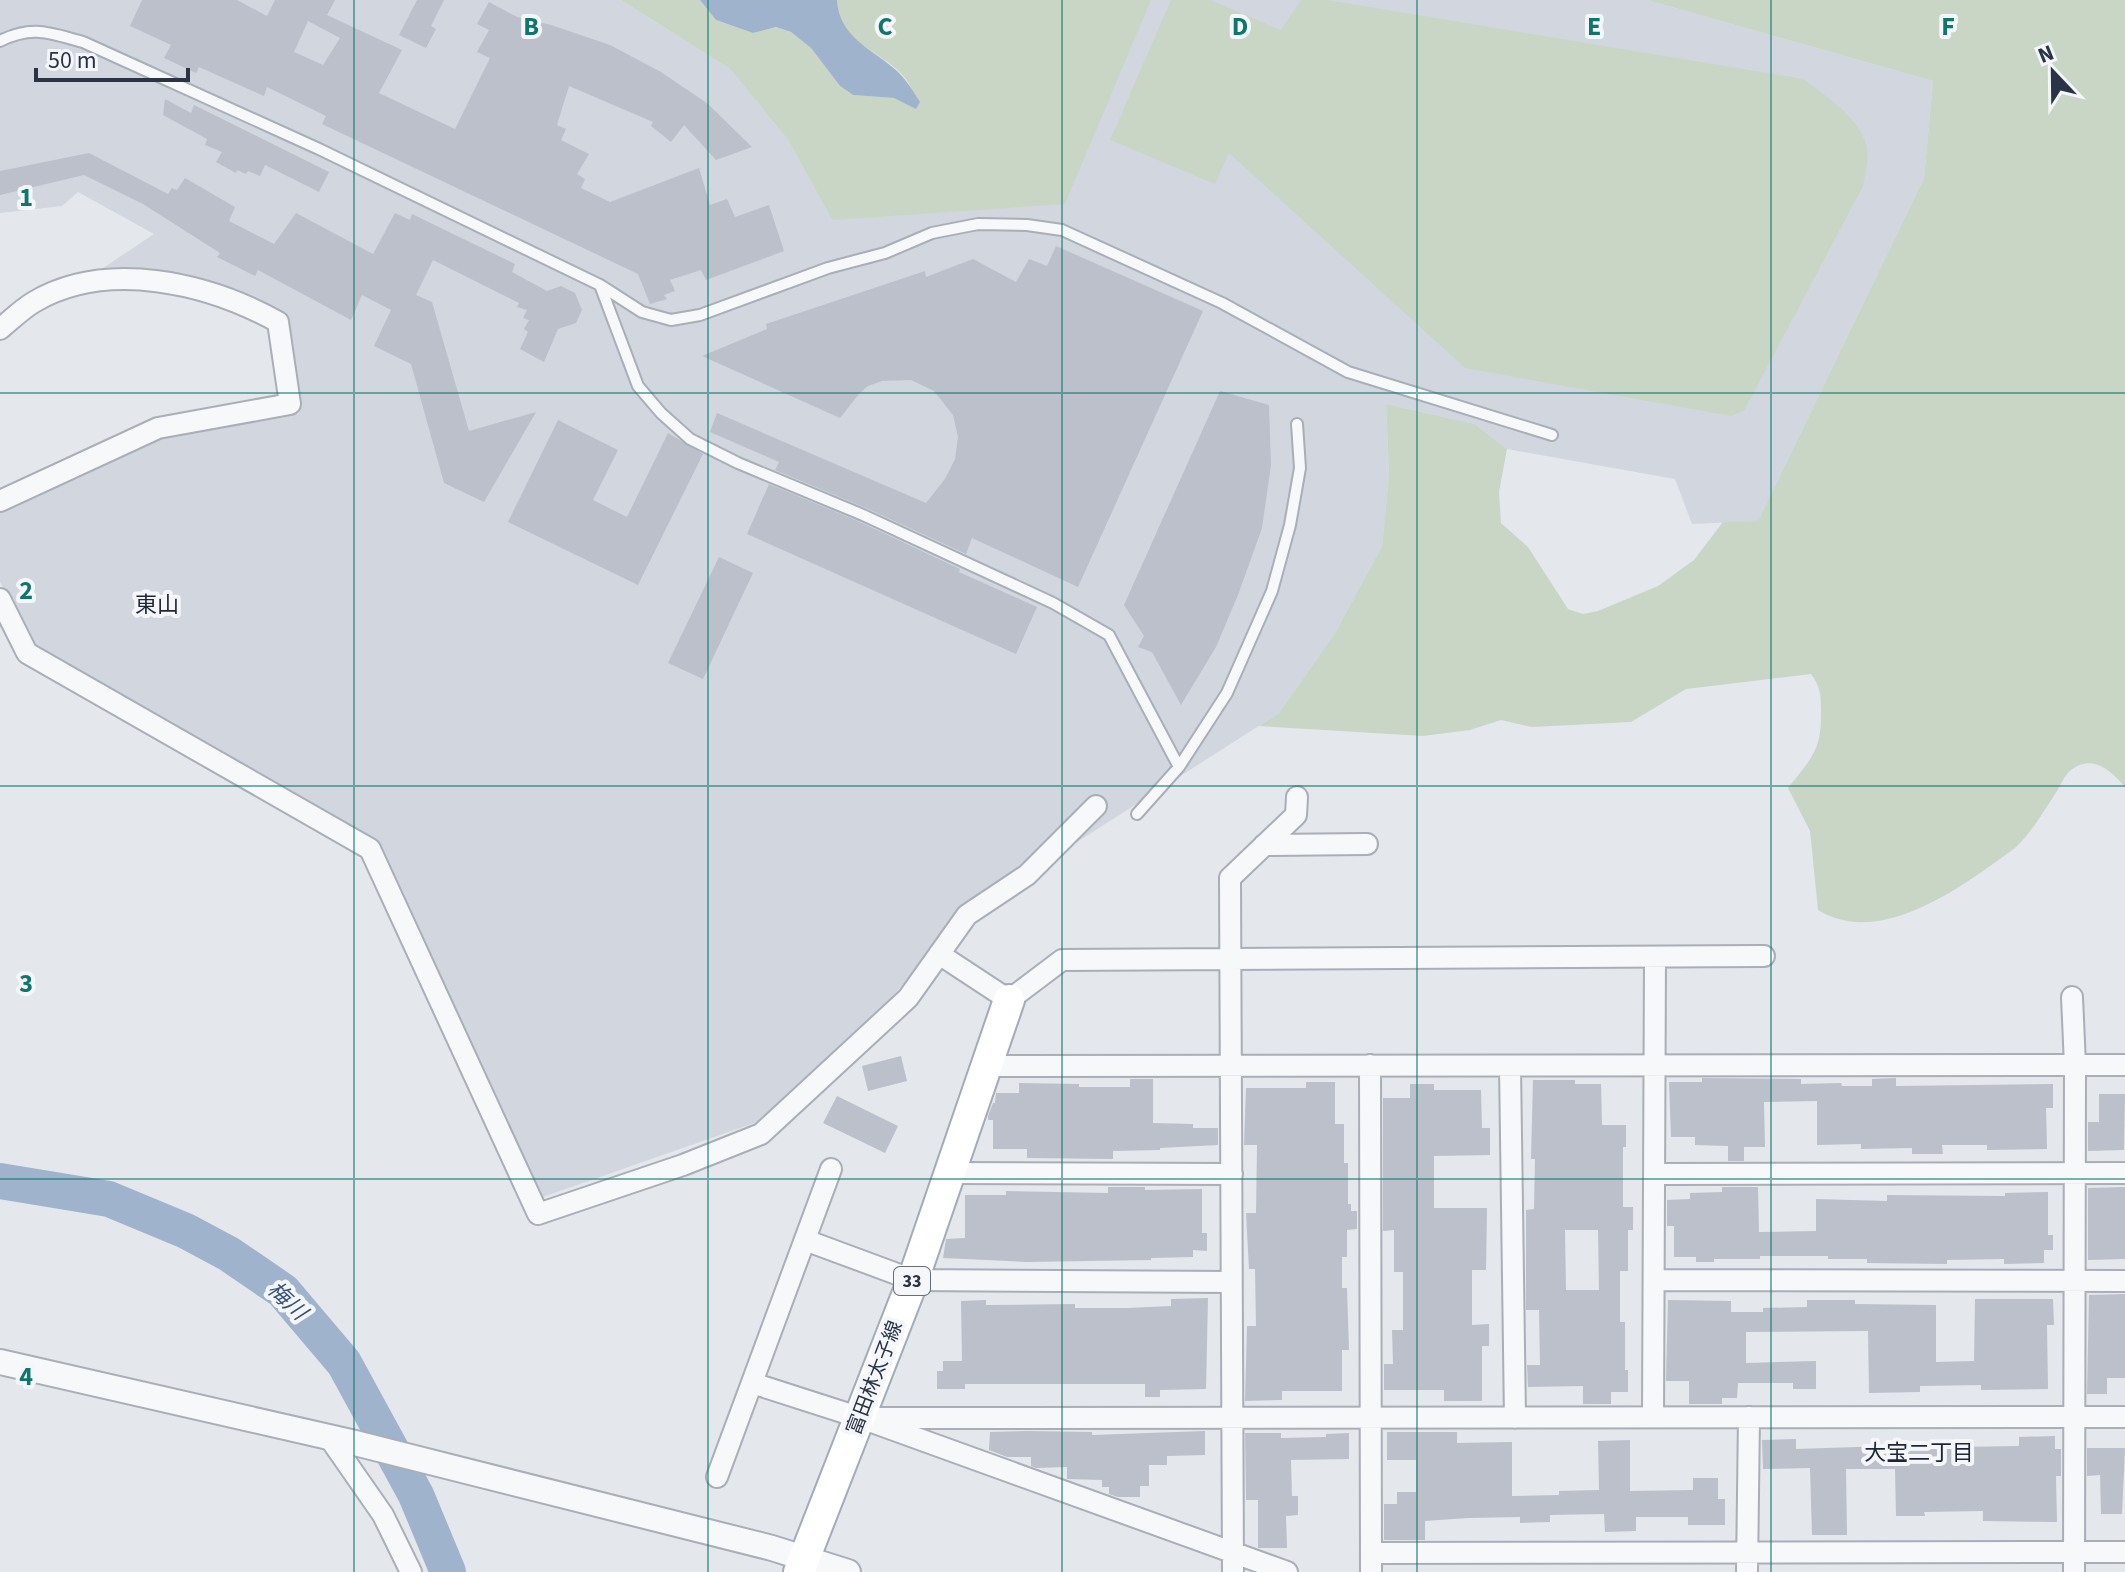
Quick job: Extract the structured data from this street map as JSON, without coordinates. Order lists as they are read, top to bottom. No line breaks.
{"streets":{"main road":["33","富田林太子線"]},"districts":["東山","大宝二丁目"],"water":["梅川"],"scale_bar":"50 m","north":"top","grid":{"columns":["B","C","D","E","F"],"rows":["1","2","3","4"]}}
